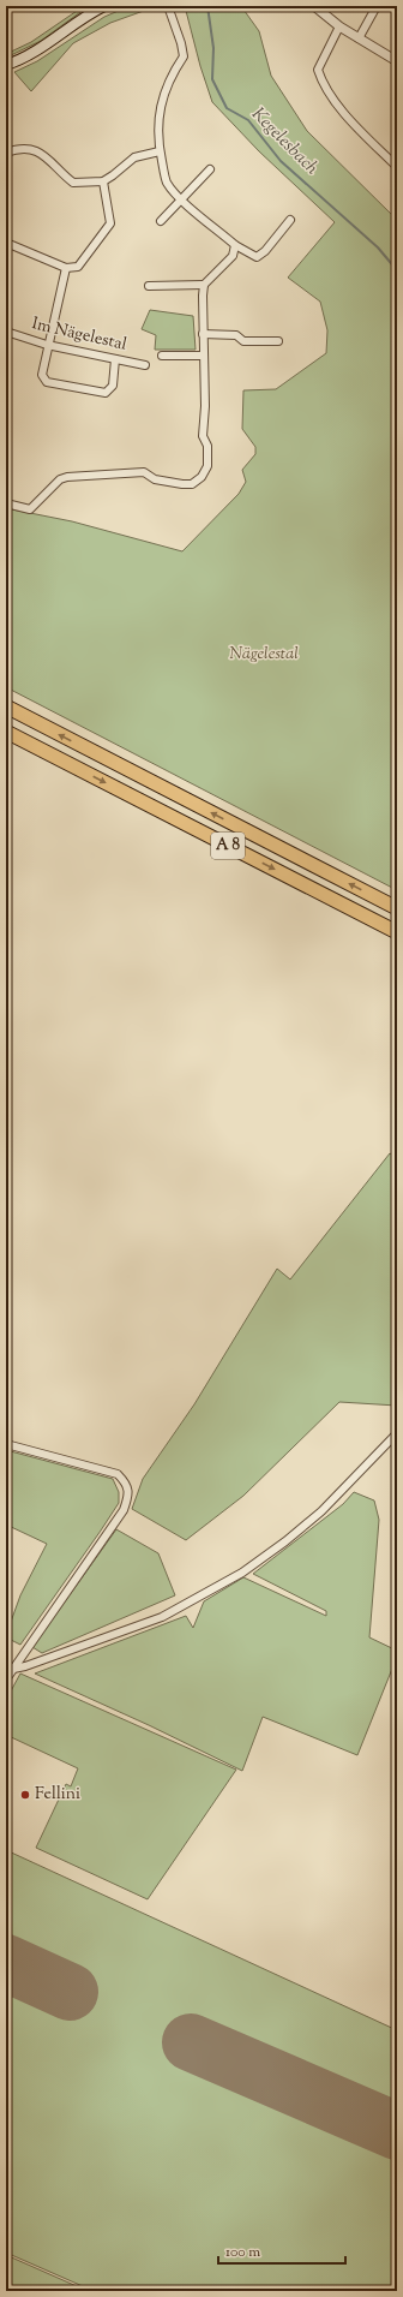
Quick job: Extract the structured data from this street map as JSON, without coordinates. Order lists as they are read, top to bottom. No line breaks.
{"streets":{"highway":["A 8"],"street":["Im Nägelestal"]},"water":["Kegelesbach"],"parks":["Nägelestal"],"places":["Fellini"],"scale_bar":"100 m"}
